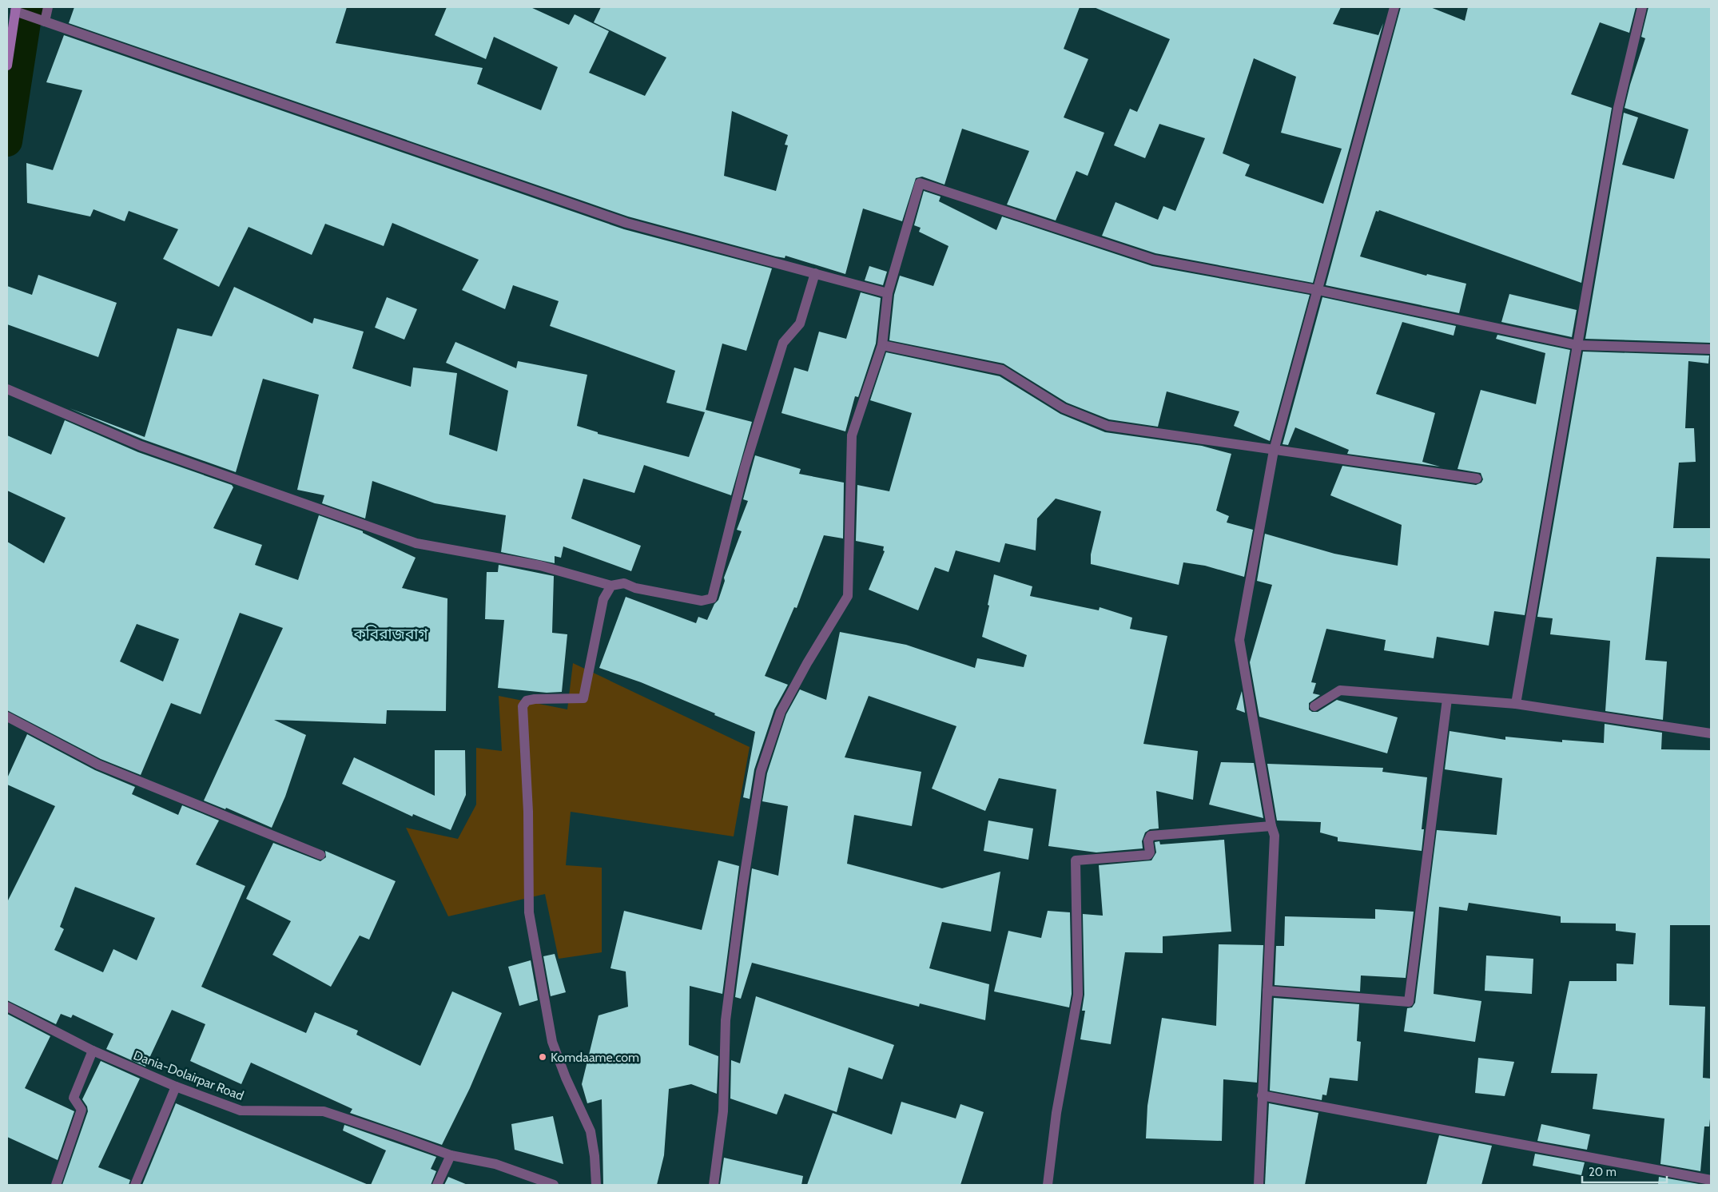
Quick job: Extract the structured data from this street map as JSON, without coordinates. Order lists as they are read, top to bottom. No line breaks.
{"streets":{"street":["Dania-Dolairpar Road"]},"districts":["কবিরাজবাগ"],"places":["Komdaame.com"],"scale_bar":"20 m"}
